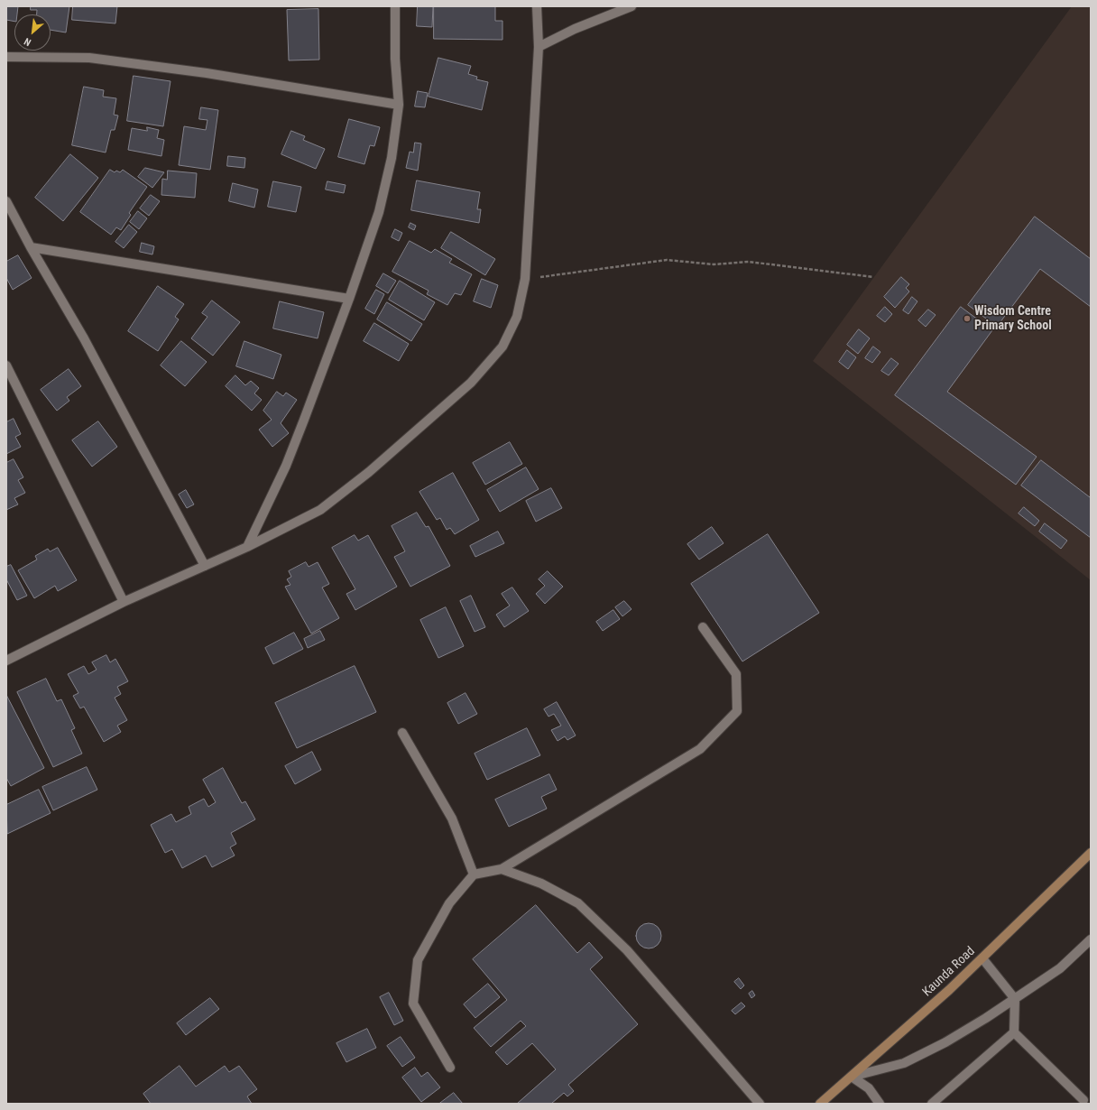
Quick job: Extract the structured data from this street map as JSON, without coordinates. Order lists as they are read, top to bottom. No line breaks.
{"streets":{"main road":["Kaunda Road"]},"places":["Wisdom Centre Primary School"],"north":"bottom left"}
